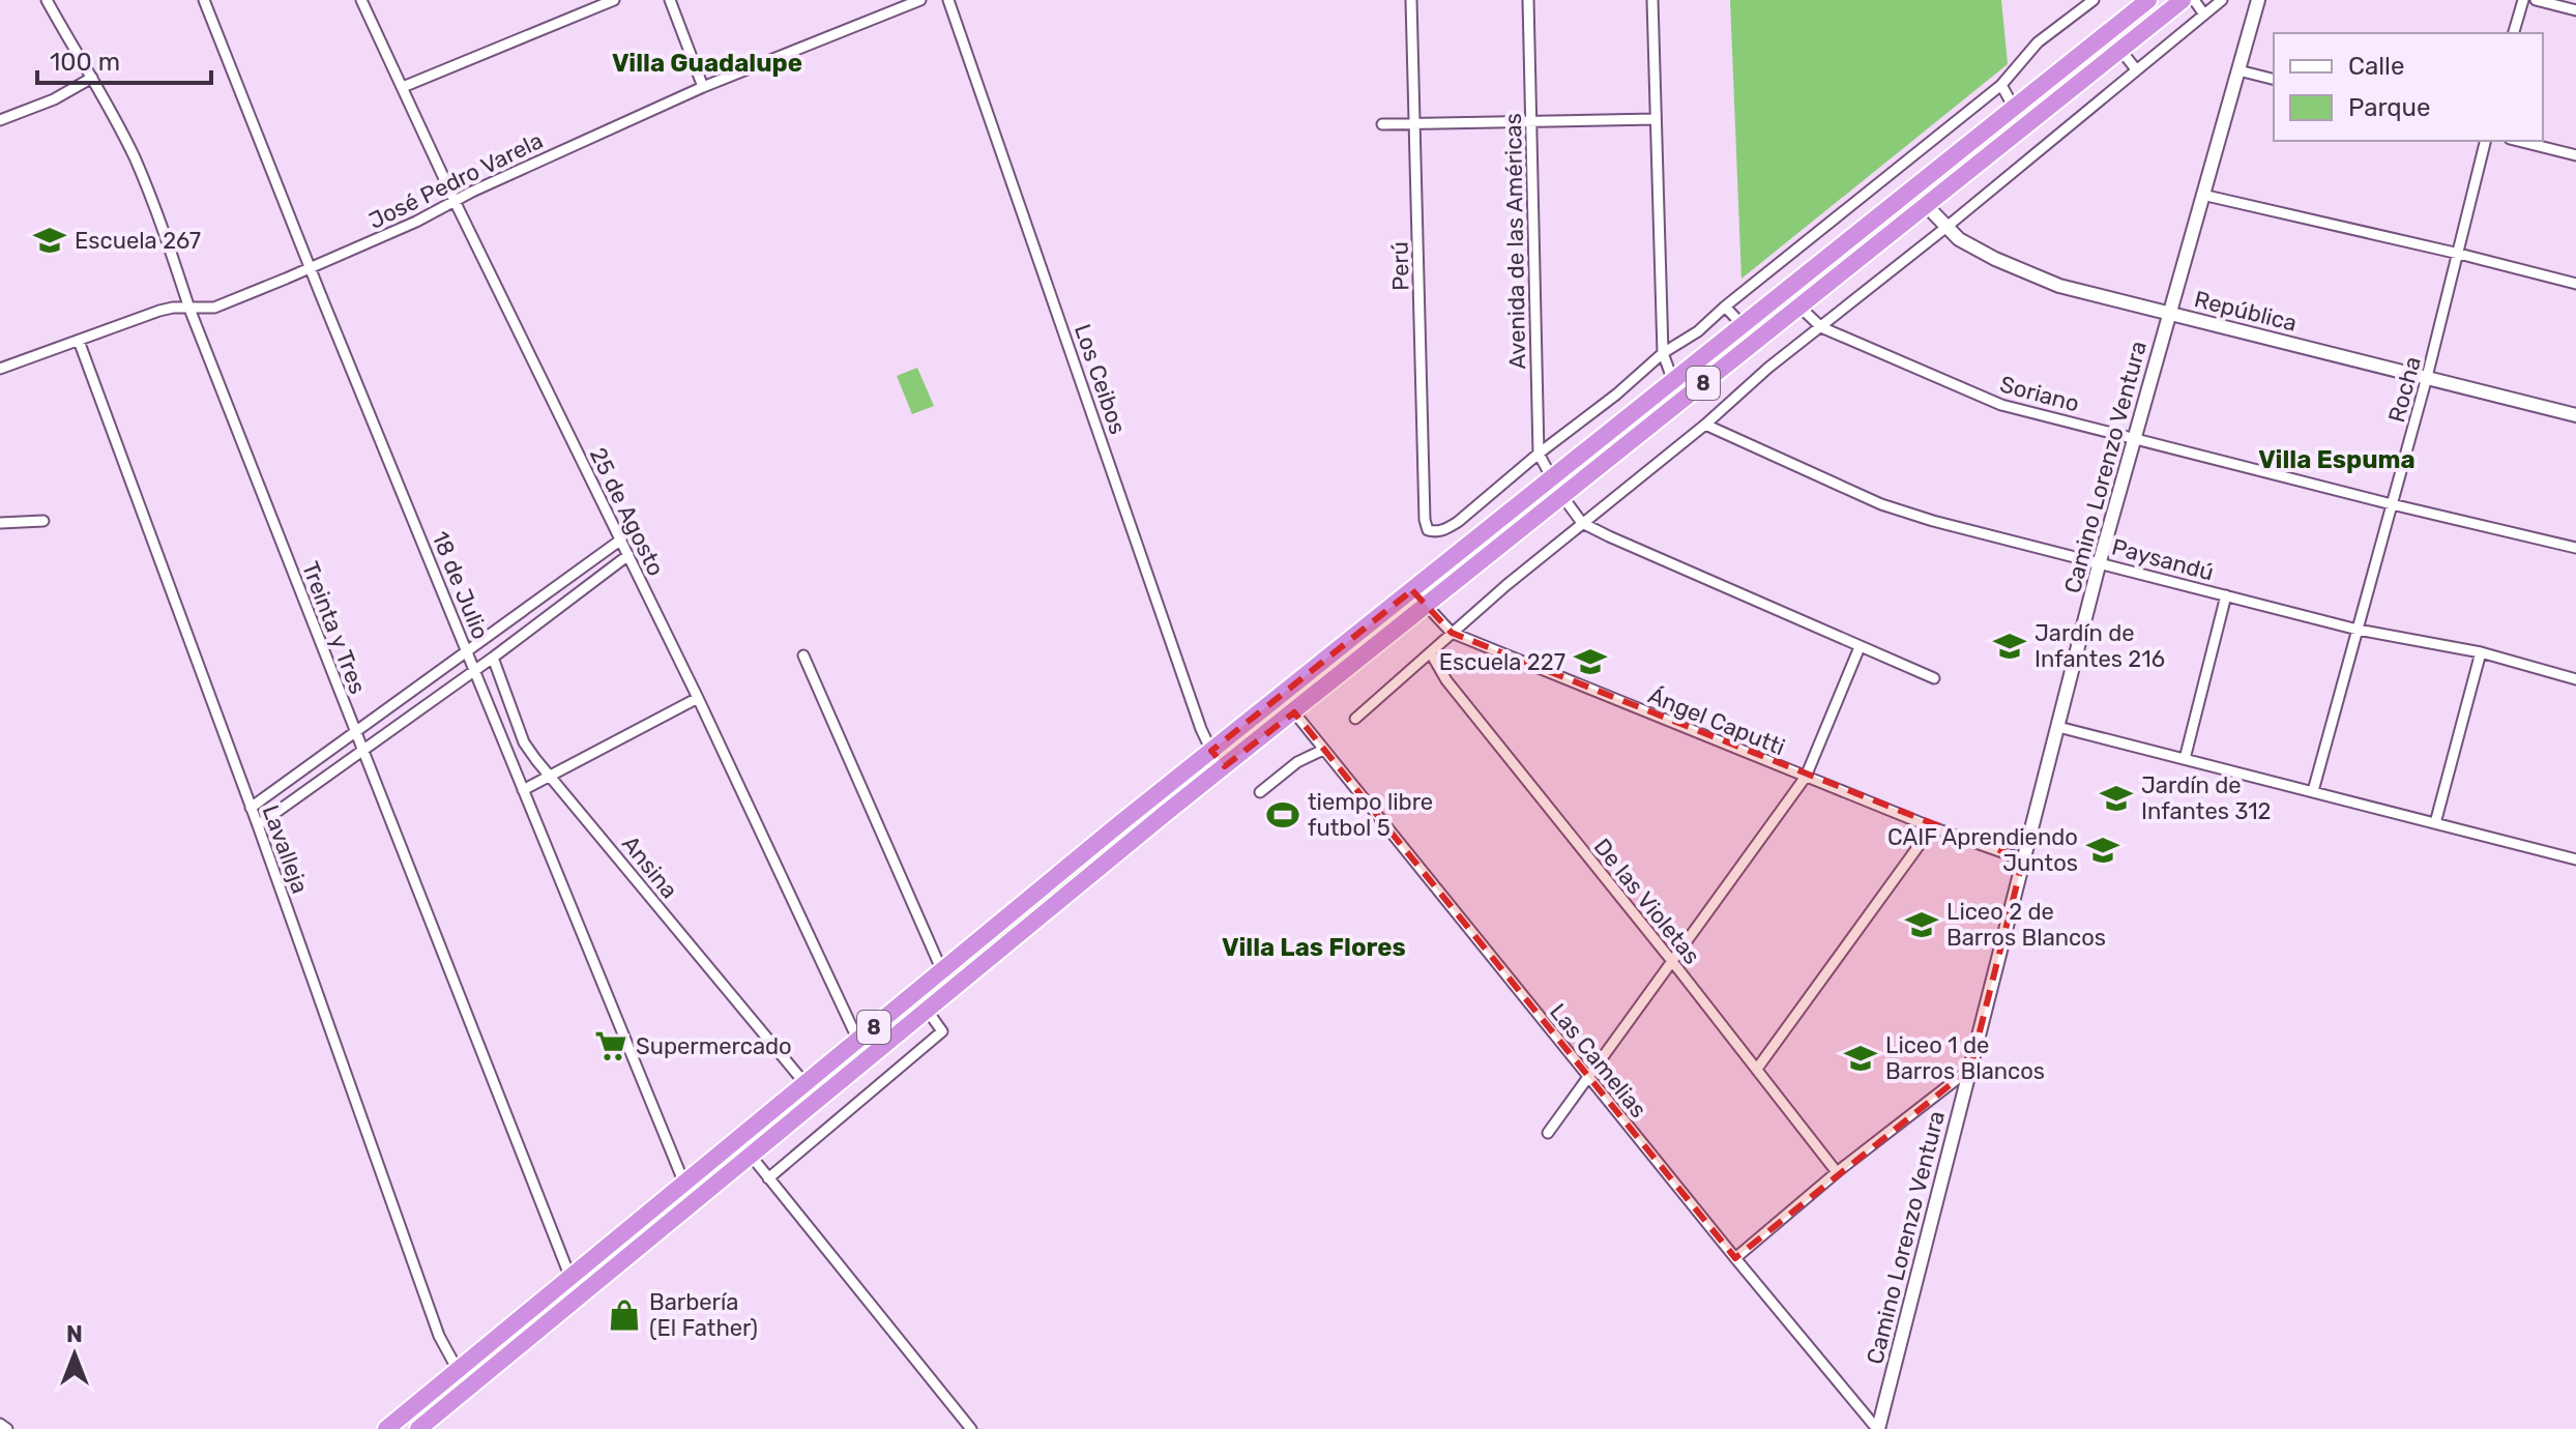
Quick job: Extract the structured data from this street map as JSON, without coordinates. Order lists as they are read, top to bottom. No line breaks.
{"streets":{"highway":["8"],"street":["José Pedro Varela","Avenida de las Américas","Perú","República","Los Ceibos","Rocha","Soriano","Camino Lorenzo Ventura","25 de Agosto","Paysandú","18 de Julio","Treinta y Tres","Ángel Caputti","Lavalleja","Ansina","De las Violetas","Las Camelias"]},"crossings":[["José Pedro Varela","25 de Agosto"],["José Pedro Varela","18 de Julio"],["José Pedro Varela","Treinta y Tres"],["José Pedro Varela","Lavalleja"],["Avenida de las Américas","Perú"],["Avenida de las Américas","8"],["República","8"],["República","Rocha"],["República","Camino Lorenzo Ventura"],["Los Ceibos","8"],["8","Soriano"],["8","25 de Agosto"],["8","18 de Julio"],["8","Treinta y Tres"],["8","Ángel Caputti"],["8","Lavalleja"],["8","Ansina"],["8","Las Camelias"],["Rocha","Soriano"],["Rocha","Paysandú"],["Soriano","Camino Lorenzo Ventura"],["Camino Lorenzo Ventura","Paysandú"],["Camino Lorenzo Ventura","Ángel Caputti"],["Camino Lorenzo Ventura","Las Camelias"]],"districts":["Villa Guadalupe","Villa Espuma","Villa Las Flores"],"places":{"school or university":["Escuela 267","Jardín de Infantes 216","Escuela 227","Jardín de Infantes 312","CAIF Aprendiendo Juntos","Liceo 2 de Barros Blancos","Liceo 1 de Barros Blancos"],"sports":["tiempo libre futbol 5"],"supermarket":["Supermercado"],"shop":["Barbería (El Father)"]},"legend":["Calle","Parque"],"scale_bar":"100 m","north":"top"}
